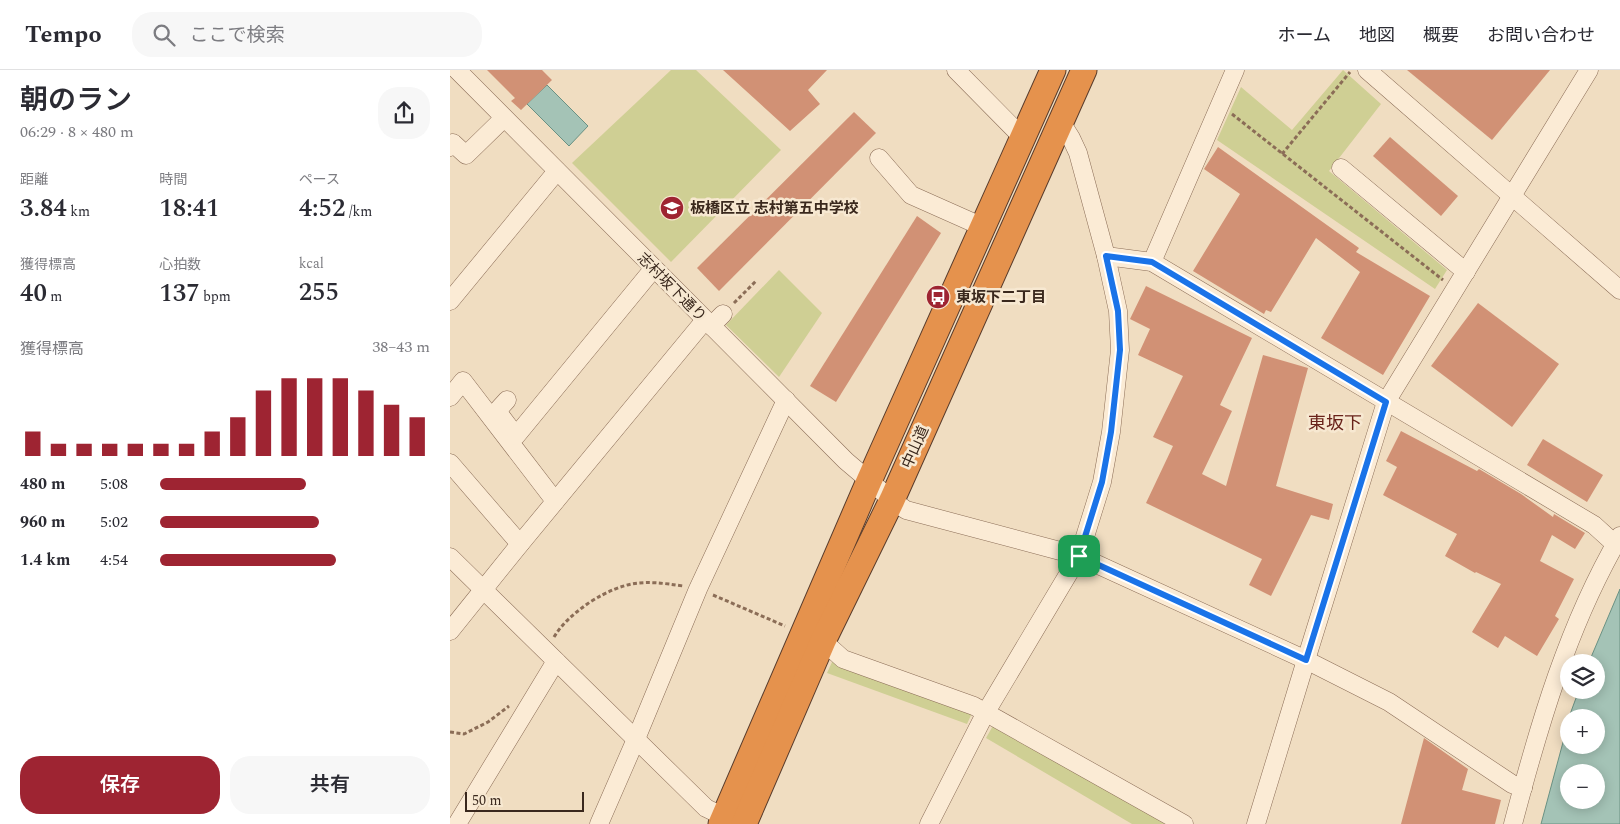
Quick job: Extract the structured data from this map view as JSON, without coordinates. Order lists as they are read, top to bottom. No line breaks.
{"streets":{"highway":["中山道"],"street":["志村坂下通り"]},"crossings":[["志村坂下通り","中山道"]],"districts":["東坂下"],"places":{"school or university":["板橋区立 志村第五中学校"],"bus stop":["東坂下二丁目"]},"scale_bar":"50 m","page":{"header":"Tempo","search":"ここで検索","nav":["ホーム","地図","概要","お問い合わせ"],"heading":["朝のラン","06:29 · 8 × 480 m"],"stats":[["距離","3.84 km"],["時間","18:41"],["ペース","4:52 /km"],["獲得標高","40 m"],["心拍数","137 bpm"],["kcal","255"]],"chart":["獲得標高","38–43 m"],"list":[{"name":"480 m","note":"5:08"},{"name":"960 m","note":"5:02"},{"name":"1.4 km","note":"4:54"}],"map_buttons":["+","−"],"buttons":["保存","共有"],"scale":"50 m"}}
